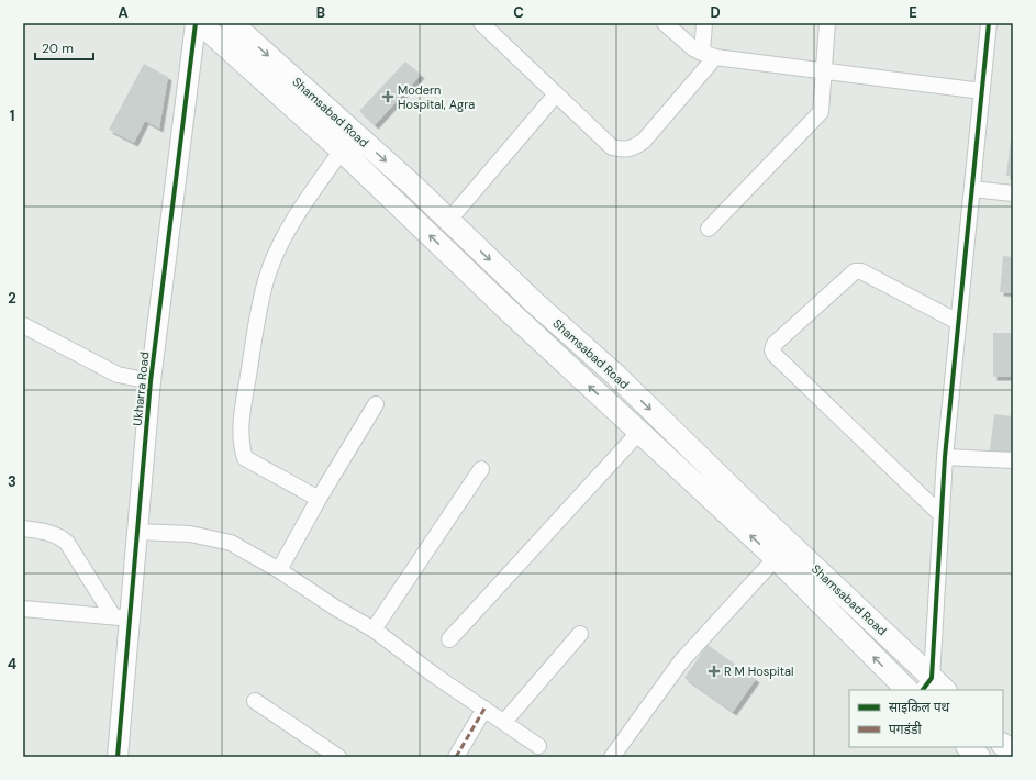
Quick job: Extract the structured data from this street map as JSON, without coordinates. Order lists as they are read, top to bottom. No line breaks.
{"streets":{"main road":["Shamsabad Road"],"street":["Ukharra Road"]},"crossings":[["Shamsabad Road","Ukharra Road"]],"places":{"health":["Modern Hospital, Agra","R M Hospital"]},"legend":["साइकिल पथ","पगडंडी"],"scale_bar":"20 m","grid":{"columns":["A","B","C","D","E"],"rows":["1","2","3","4"]}}
